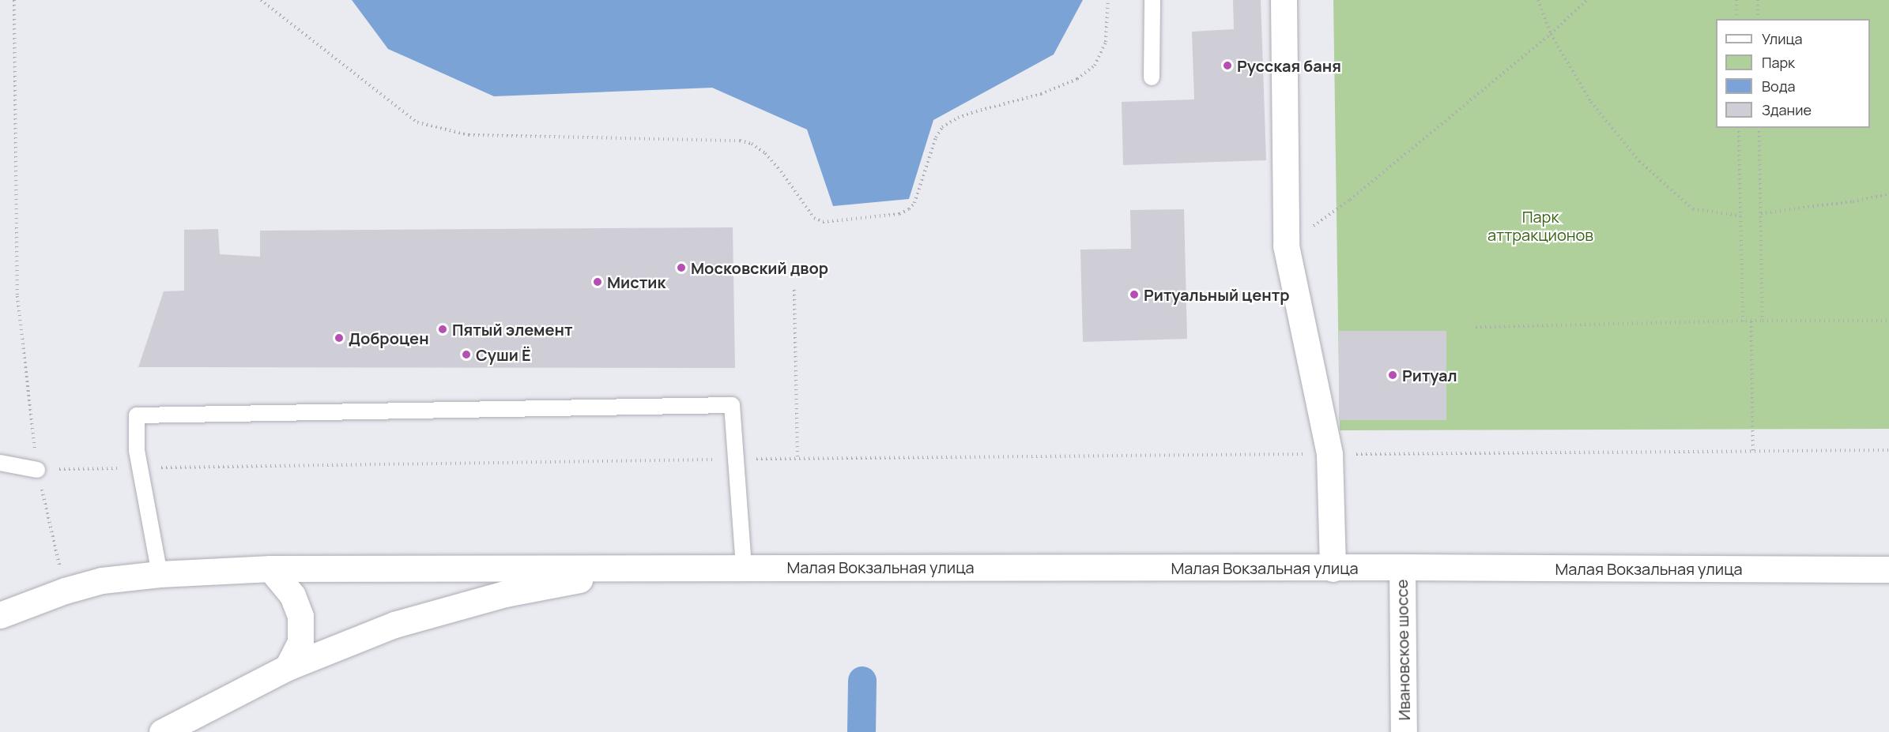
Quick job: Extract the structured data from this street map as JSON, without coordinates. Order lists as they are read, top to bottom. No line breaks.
{"streets":{"main road":["Малая Вокзальная улица","Ивановское шоссе"]},"crossings":[["Малая Вокзальная улица","Ивановское шоссе"]],"parks":["Парк аттракционов"],"places":["Русская баня","Московский двор","Мистик","Ритуальный центр","Пятый элемент","Доброцен","Суши Ё","Ритуал"],"legend":["Улица","Парк","Вода","Здание"]}
